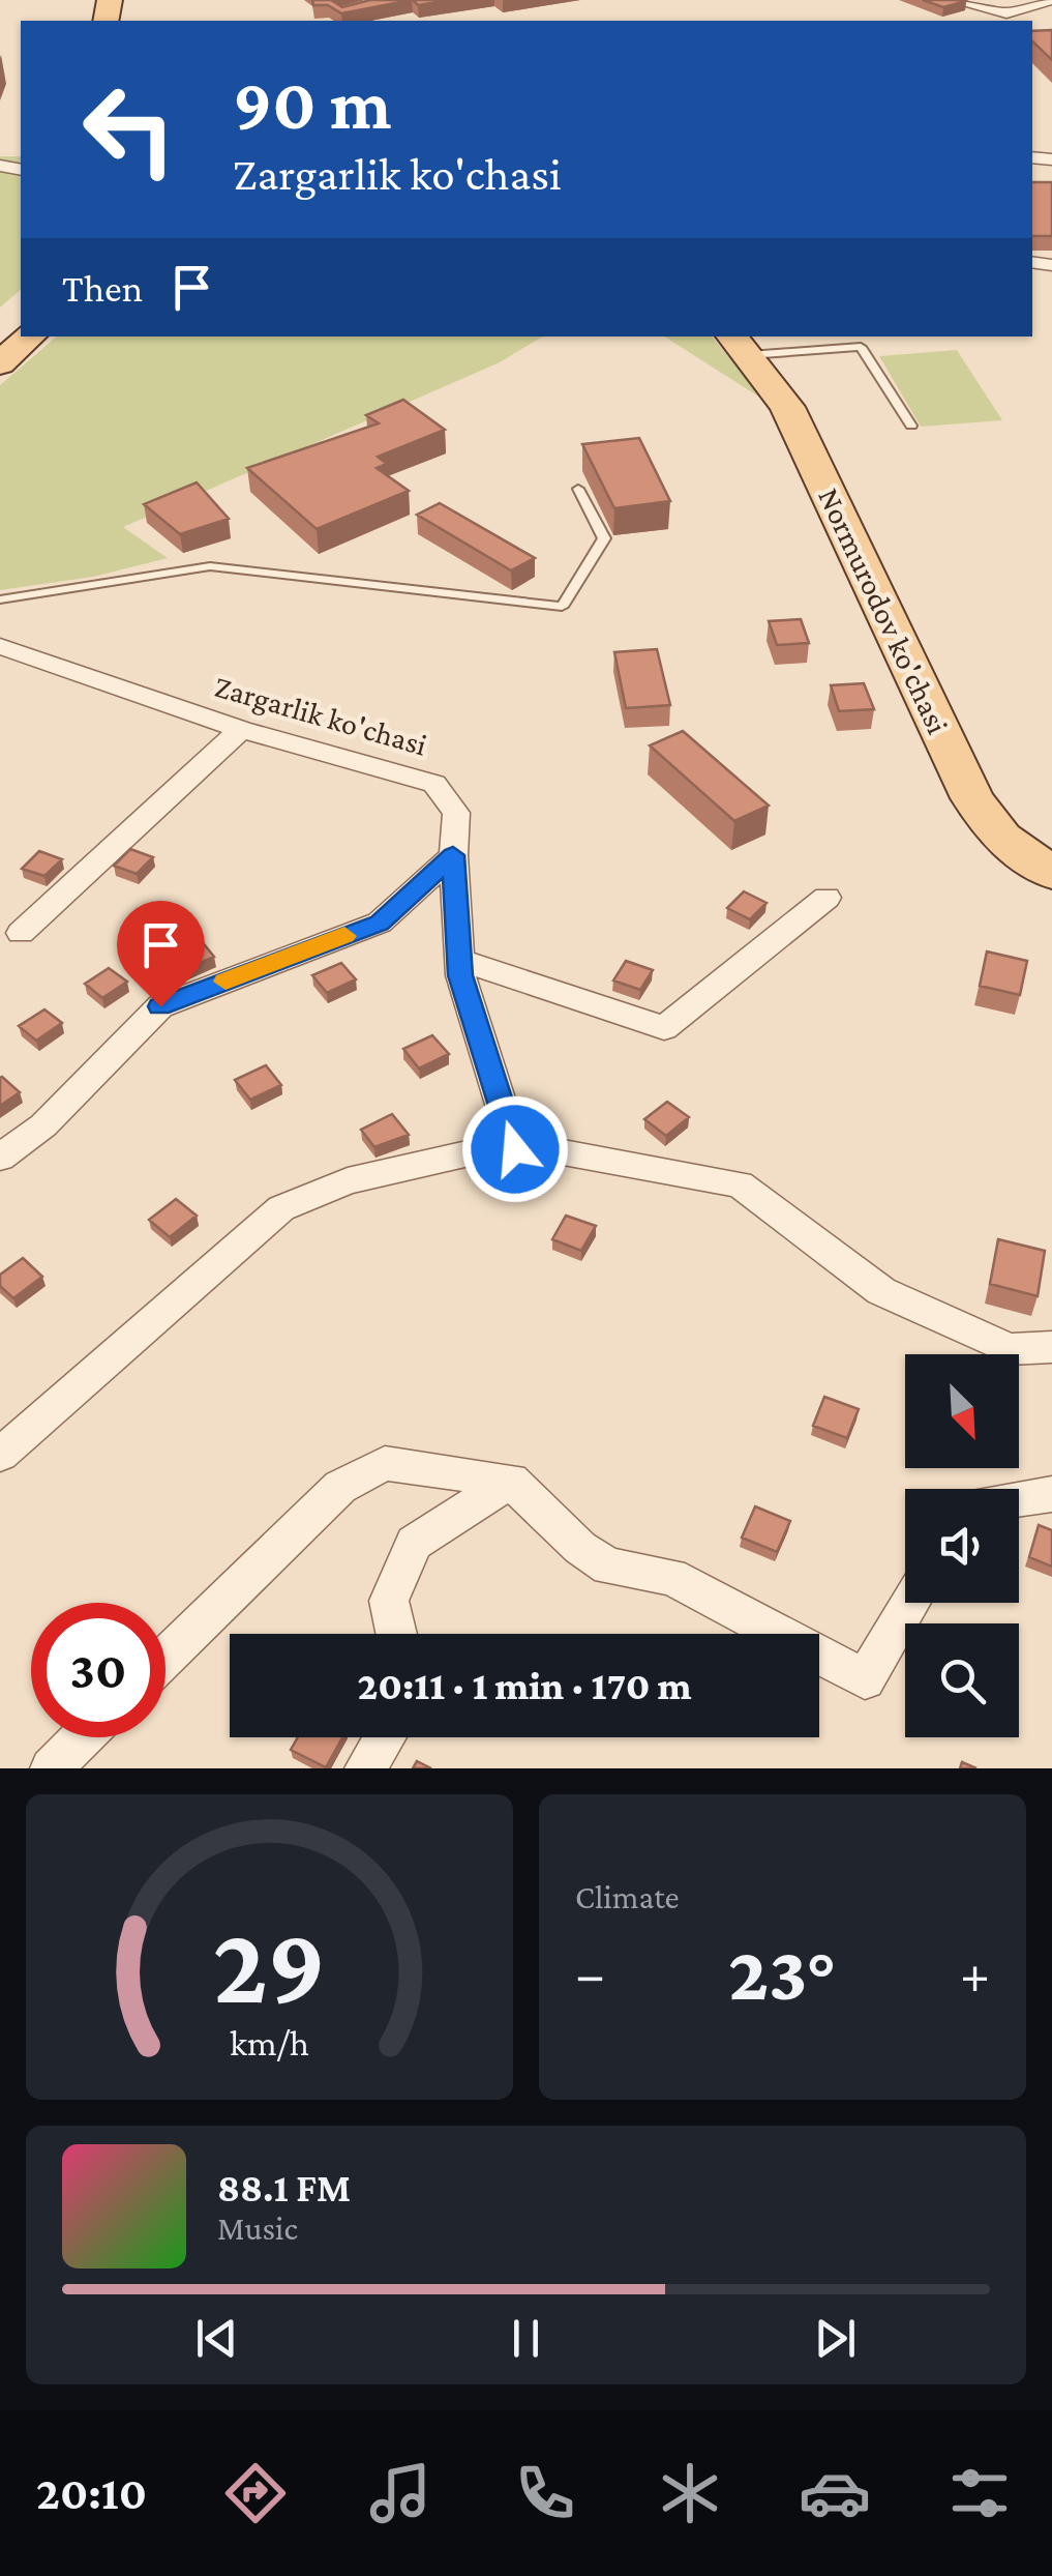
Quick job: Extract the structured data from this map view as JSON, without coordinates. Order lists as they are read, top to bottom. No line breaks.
{"streets":{"main road":["Normurodov ko'chasi"],"street":["Zargarlik ko'chasi"]},"north":"bottom right","page":{"turn":["90 m","Zargarlik ko'chasi"],"then":"Then","limit":"30","trip":"20:11 · 1 min · 170 m","tile":"Climate","heat":["−","23°","+"],"song":["88.1 FM","Music"],"tabs":"20:10","gauge":["29","km/h"]}}
